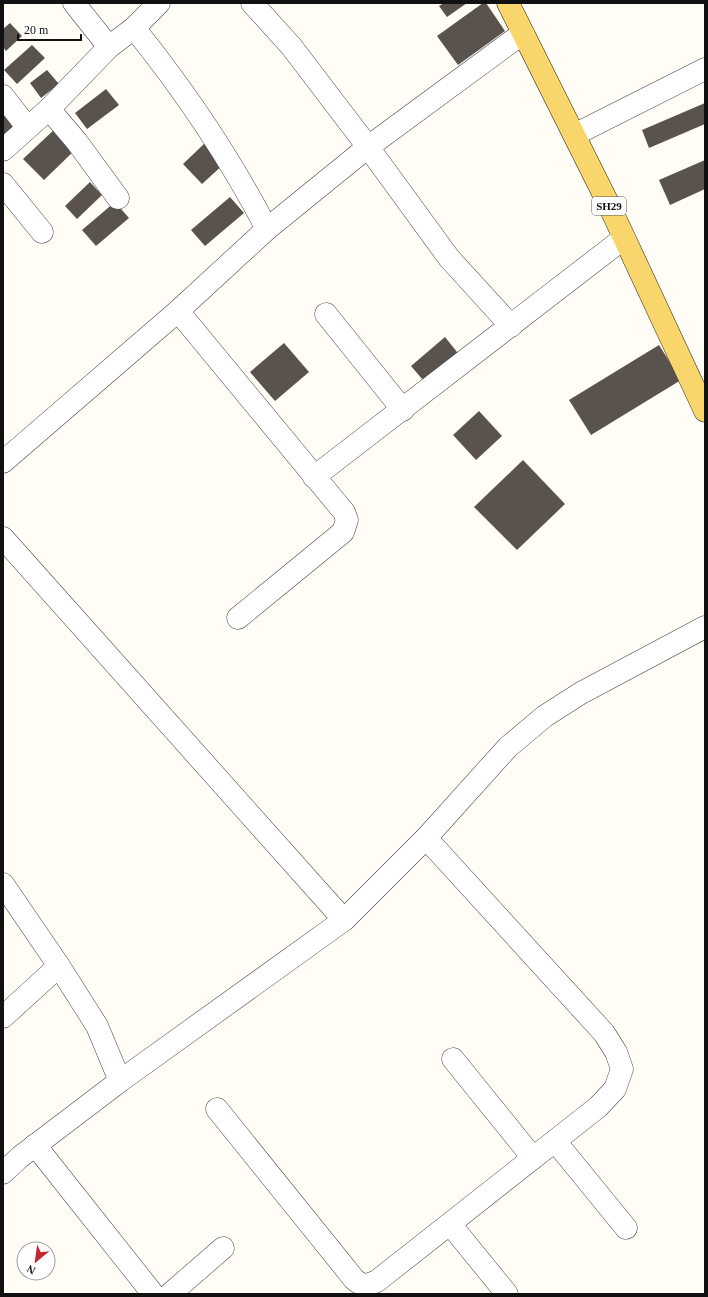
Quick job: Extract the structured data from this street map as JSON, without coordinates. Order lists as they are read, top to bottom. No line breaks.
{"streets":{"main road":["SH29"]},"scale_bar":"20 m","north":"bottom left"}
